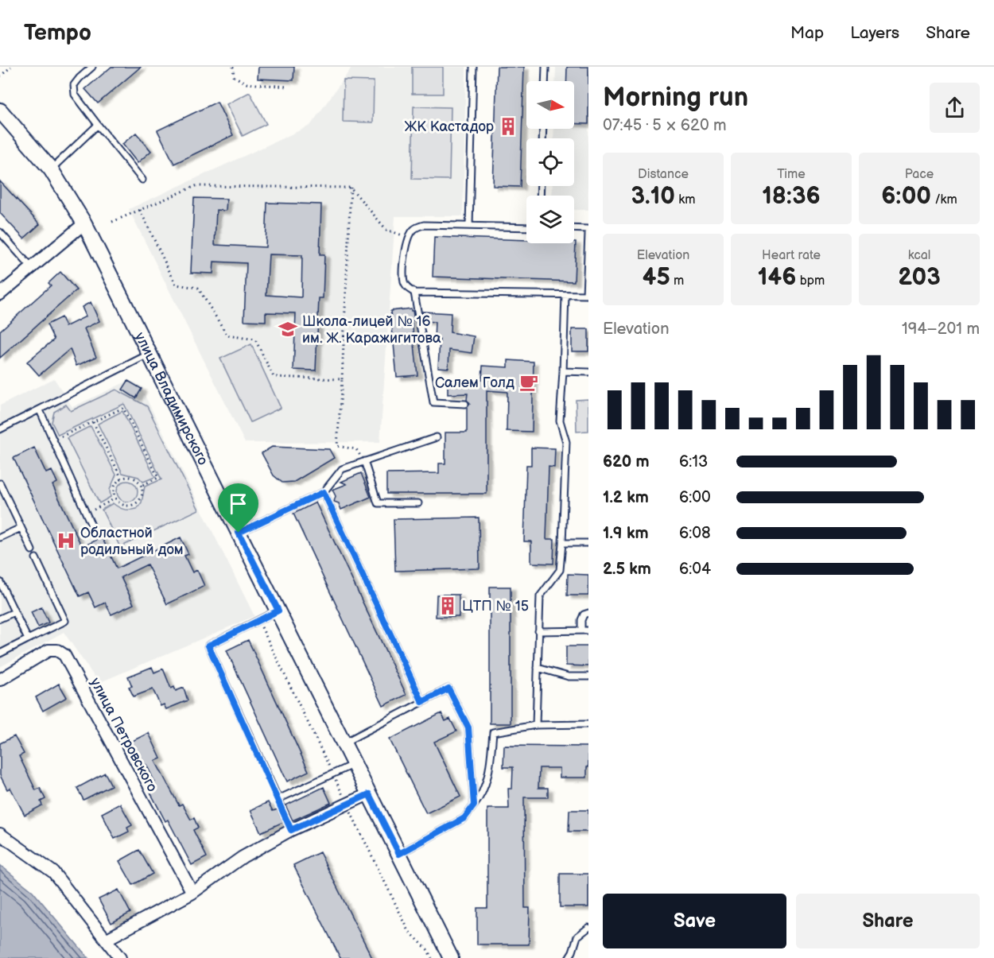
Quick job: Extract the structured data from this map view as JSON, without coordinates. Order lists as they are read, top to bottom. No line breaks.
{"streets":{"street":["улица Владимирского","улица Петровского"]},"places":{"building":["ЖК Кастадор","ЦТП № 15"],"school or university":["Школа-лицей № 16 им. Ж. Каражигитова"],"cafe":["Салем Голд"],"hospital":["Областной родильный дом"]},"north":"right","page":{"header":"Tempo","nav":["Map","Layers","Share"],"heading":["Morning run","07:45 · 5 × 620 m"],"stats":[["Distance","3.10 km"],["Time","18:36"],["Pace","6:00 /km"],["Elevation","45 m"],["Heart rate","146 bpm"],["kcal","203"]],"chart":["Elevation","194–201 m"],"list":[{"name":"620 m","note":"6:13"},{"name":"1.2 km","note":"6:00"},{"name":"1.9 km","note":"6:08"},{"name":"2.5 km","note":"6:04"}],"buttons":["Save","Share"]}}
